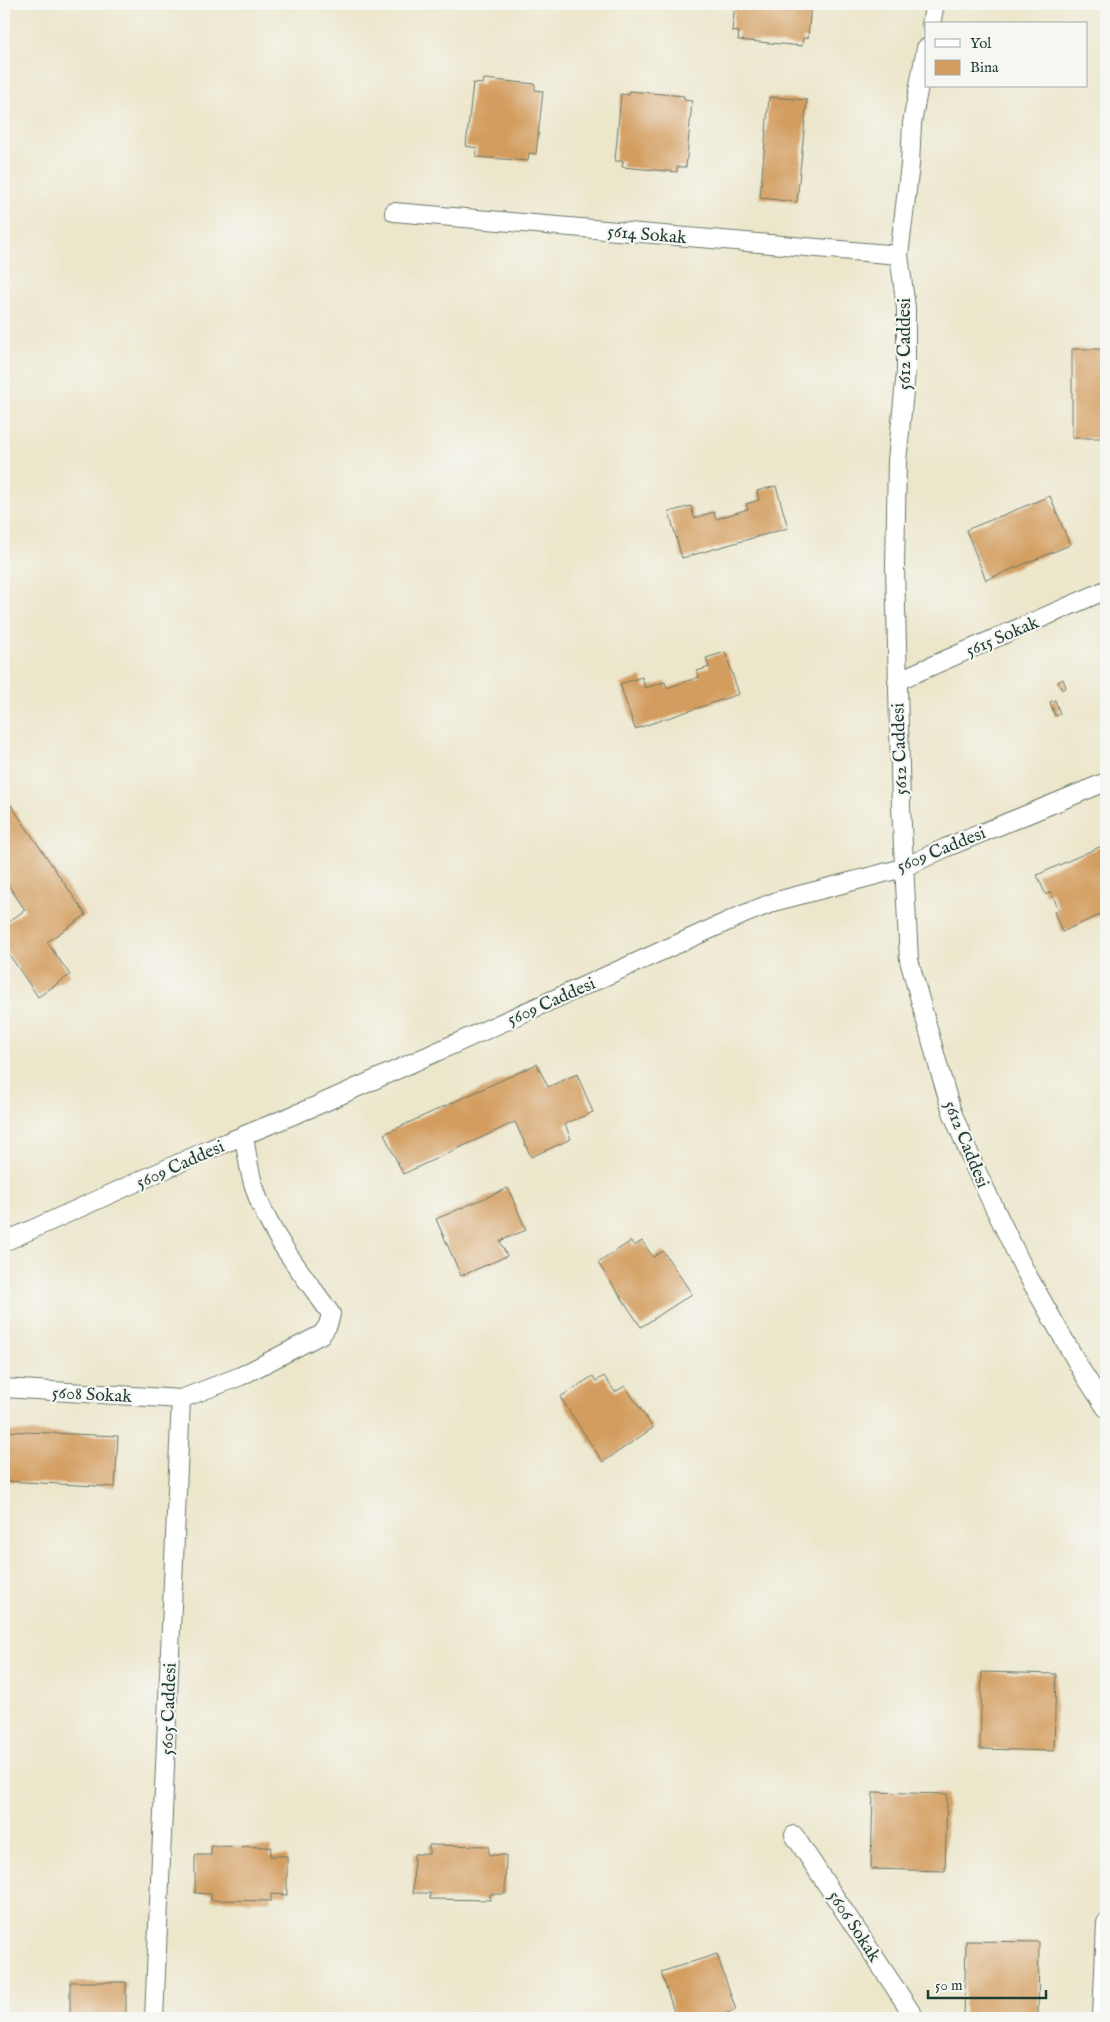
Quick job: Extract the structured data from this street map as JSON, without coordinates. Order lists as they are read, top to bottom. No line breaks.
{"streets":{"street":["5614 Sokak","5612 Caddesi","5615 Sokak","5609 Caddesi","5608 Sokak","5605 Caddesi","5606 Sokak"]},"crossings":[["5614 Sokak","5612 Caddesi"],["5612 Caddesi","5615 Sokak"],["5612 Caddesi","5609 Caddesi"],["5608 Sokak","5605 Caddesi"]],"legend":["Yol","Bina"],"scale_bar":"50 m"}
